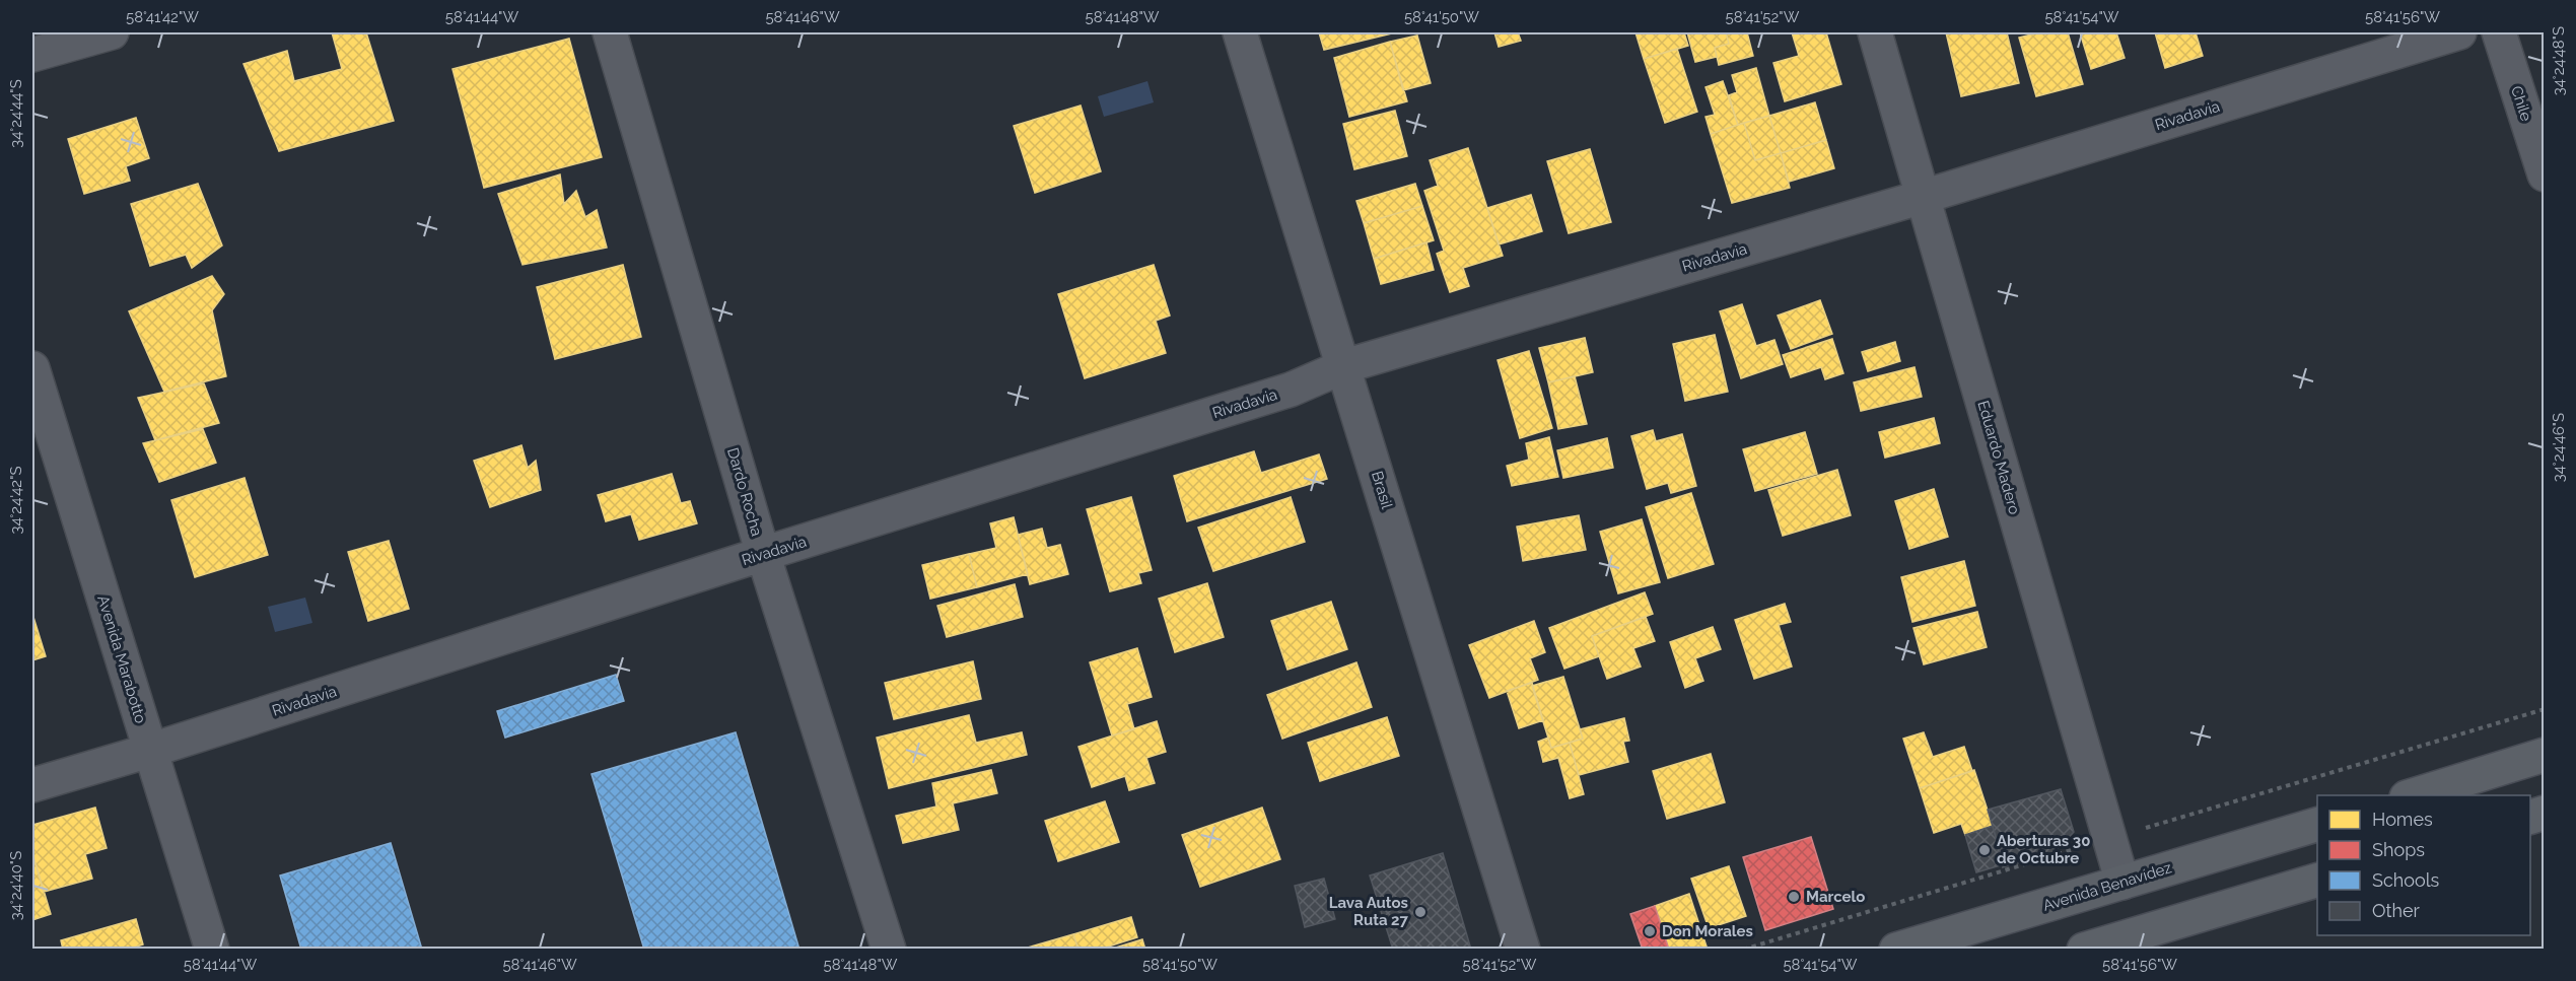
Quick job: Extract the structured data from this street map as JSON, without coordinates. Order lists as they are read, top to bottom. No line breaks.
{"streets":{"main road":["Avenida Benavídez"],"street":["Chile","Rivadavia","Eduardo Madero","Brasil","Dardo Rocha","Avenida Marabotto"]},"crossings":[["Rivadavia","Eduardo Madero"],["Rivadavia","Brasil"],["Rivadavia","Dardo Rocha"],["Rivadavia","Avenida Marabotto"],["Eduardo Madero","Avenida Benavídez"]],"places":["Aberturas 30 de Octubre","Marcelo","Lava Autos Ruta 27","Don Morales"],"legend":["Homes","Shops","Schools","Other"],"coordinates":["58°41'42\"W","58°41'44\"W","58°41'46\"W","58°41'48\"W","58°41'50\"W","58°41'52\"W","58°41'54\"W","58°41'56\"W","34°24'48\"S","34°24'44\"S","34°24'46\"S","34°24'42\"S","34°24'40\"S"]}
